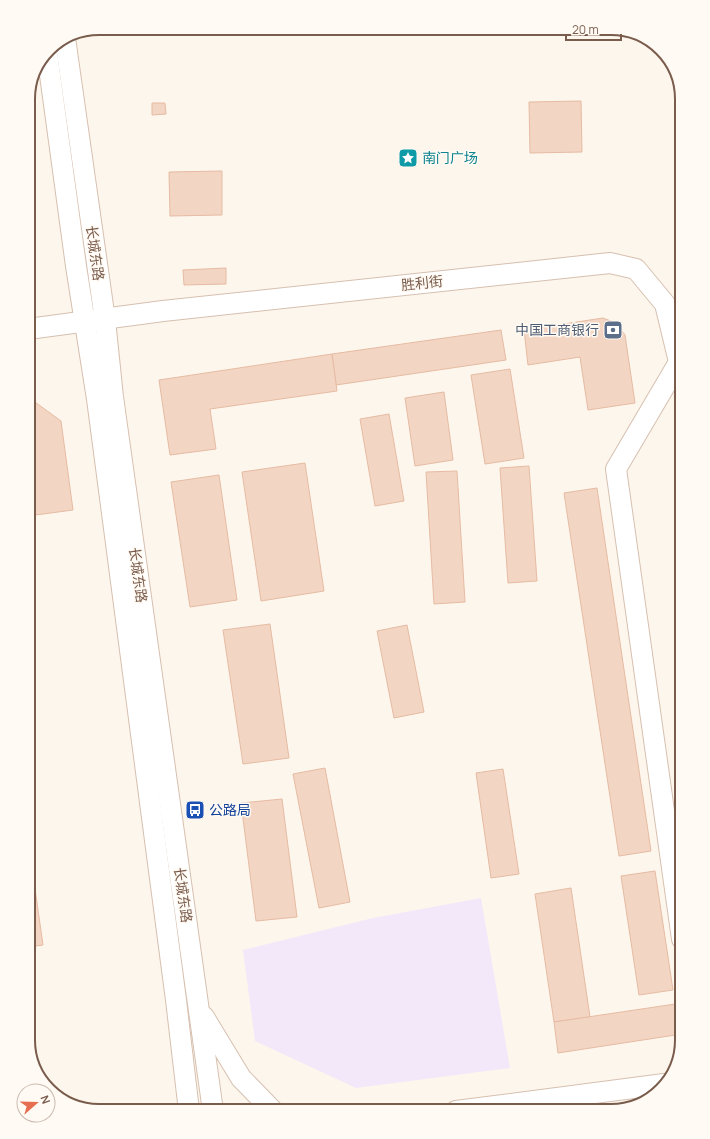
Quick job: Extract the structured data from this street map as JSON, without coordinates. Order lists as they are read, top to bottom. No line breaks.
{"streets":{"main road":["长城东路","胜利街"]},"crossings":[["长城东路","胜利街"]],"places":{"place":["南门广场"],"bank":["中国工商银行"],"bus stop":["公路局"]},"scale_bar":"20 m","north":"right"}
